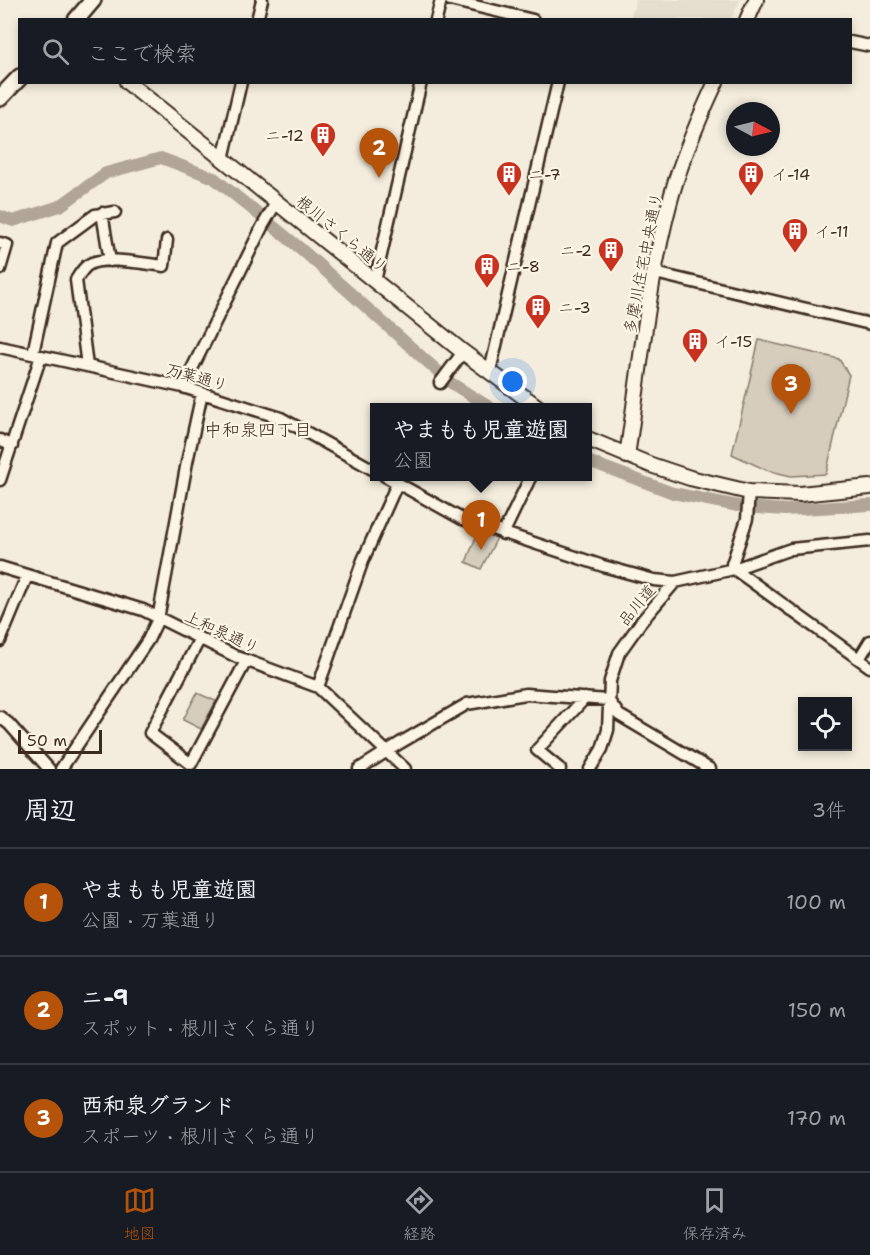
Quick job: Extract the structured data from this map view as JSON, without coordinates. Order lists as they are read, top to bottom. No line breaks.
{"streets":{"street":["根川さくら通り","多摩川住宅中央通り","万葉通り","品川道","上和泉通り"]},"districts":["中和泉四丁目"],"places":{"building":["ニ-12","ニ-7","イ-14","イ-11","ニ-2","ニ-8","ニ-3","イ-15"]},"scale_bar":"50 m","north":"right","page":{"search":"ここで検索","pins":["2","3","1"],"popup":["やまもも児童遊園","公園"],"scale":"50 m","heading":["周辺","3件"],"list":[{"mark":"1","name":"やまもも児童遊園","note":"公園 · 万葉通り","value":"100 m"},{"mark":"2","name":"ニ-9","note":"スポット · 根川さくら通り","value":"150 m"},{"mark":"3","name":"西和泉グランド","note":"スポーツ · 根川さくら通り","value":"170 m"}],"nav":["地図","経路","保存済み"]}}
